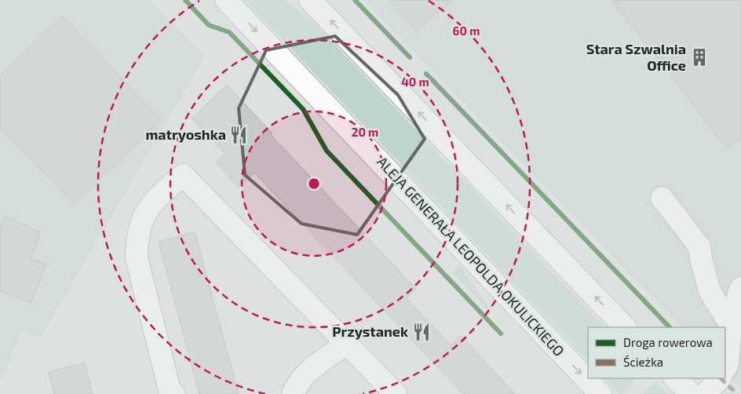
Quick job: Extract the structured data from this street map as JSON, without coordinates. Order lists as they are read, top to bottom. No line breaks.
{"streets":{"main road":["ALEJA GENERAŁA LEOPOLDA OKULICKIEGO"]},"places":{"building":["Stara Szwalnia Office"],"restaurant":["matryoshka","Przystanek"]},"legend":["Droga rowerowa","Ścieżka"],"rings":["60 m","40 m","20 m"]}
